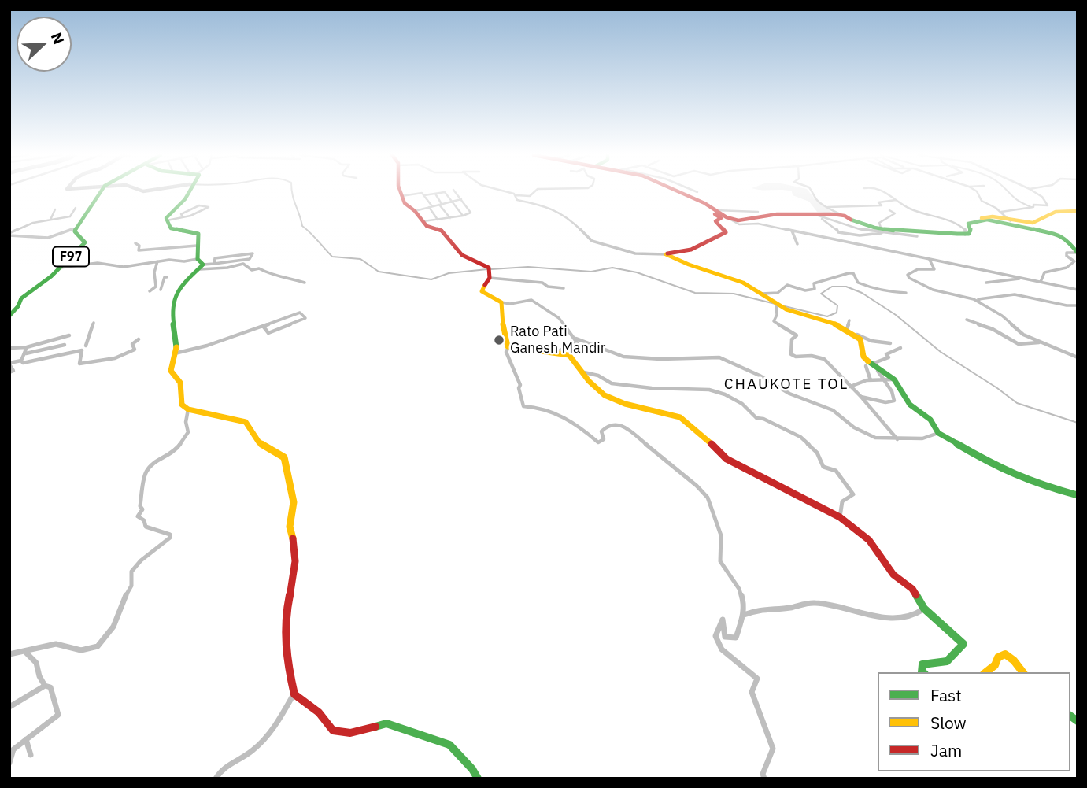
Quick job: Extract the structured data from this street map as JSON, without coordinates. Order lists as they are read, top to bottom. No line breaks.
{"streets":{"main road":["F97"]},"districts":["CHAUKOTE TOL"],"places":["Rato Pati Ganesh Mandir"],"legend":["Fast","Slow","Jam"],"north":"top right"}
